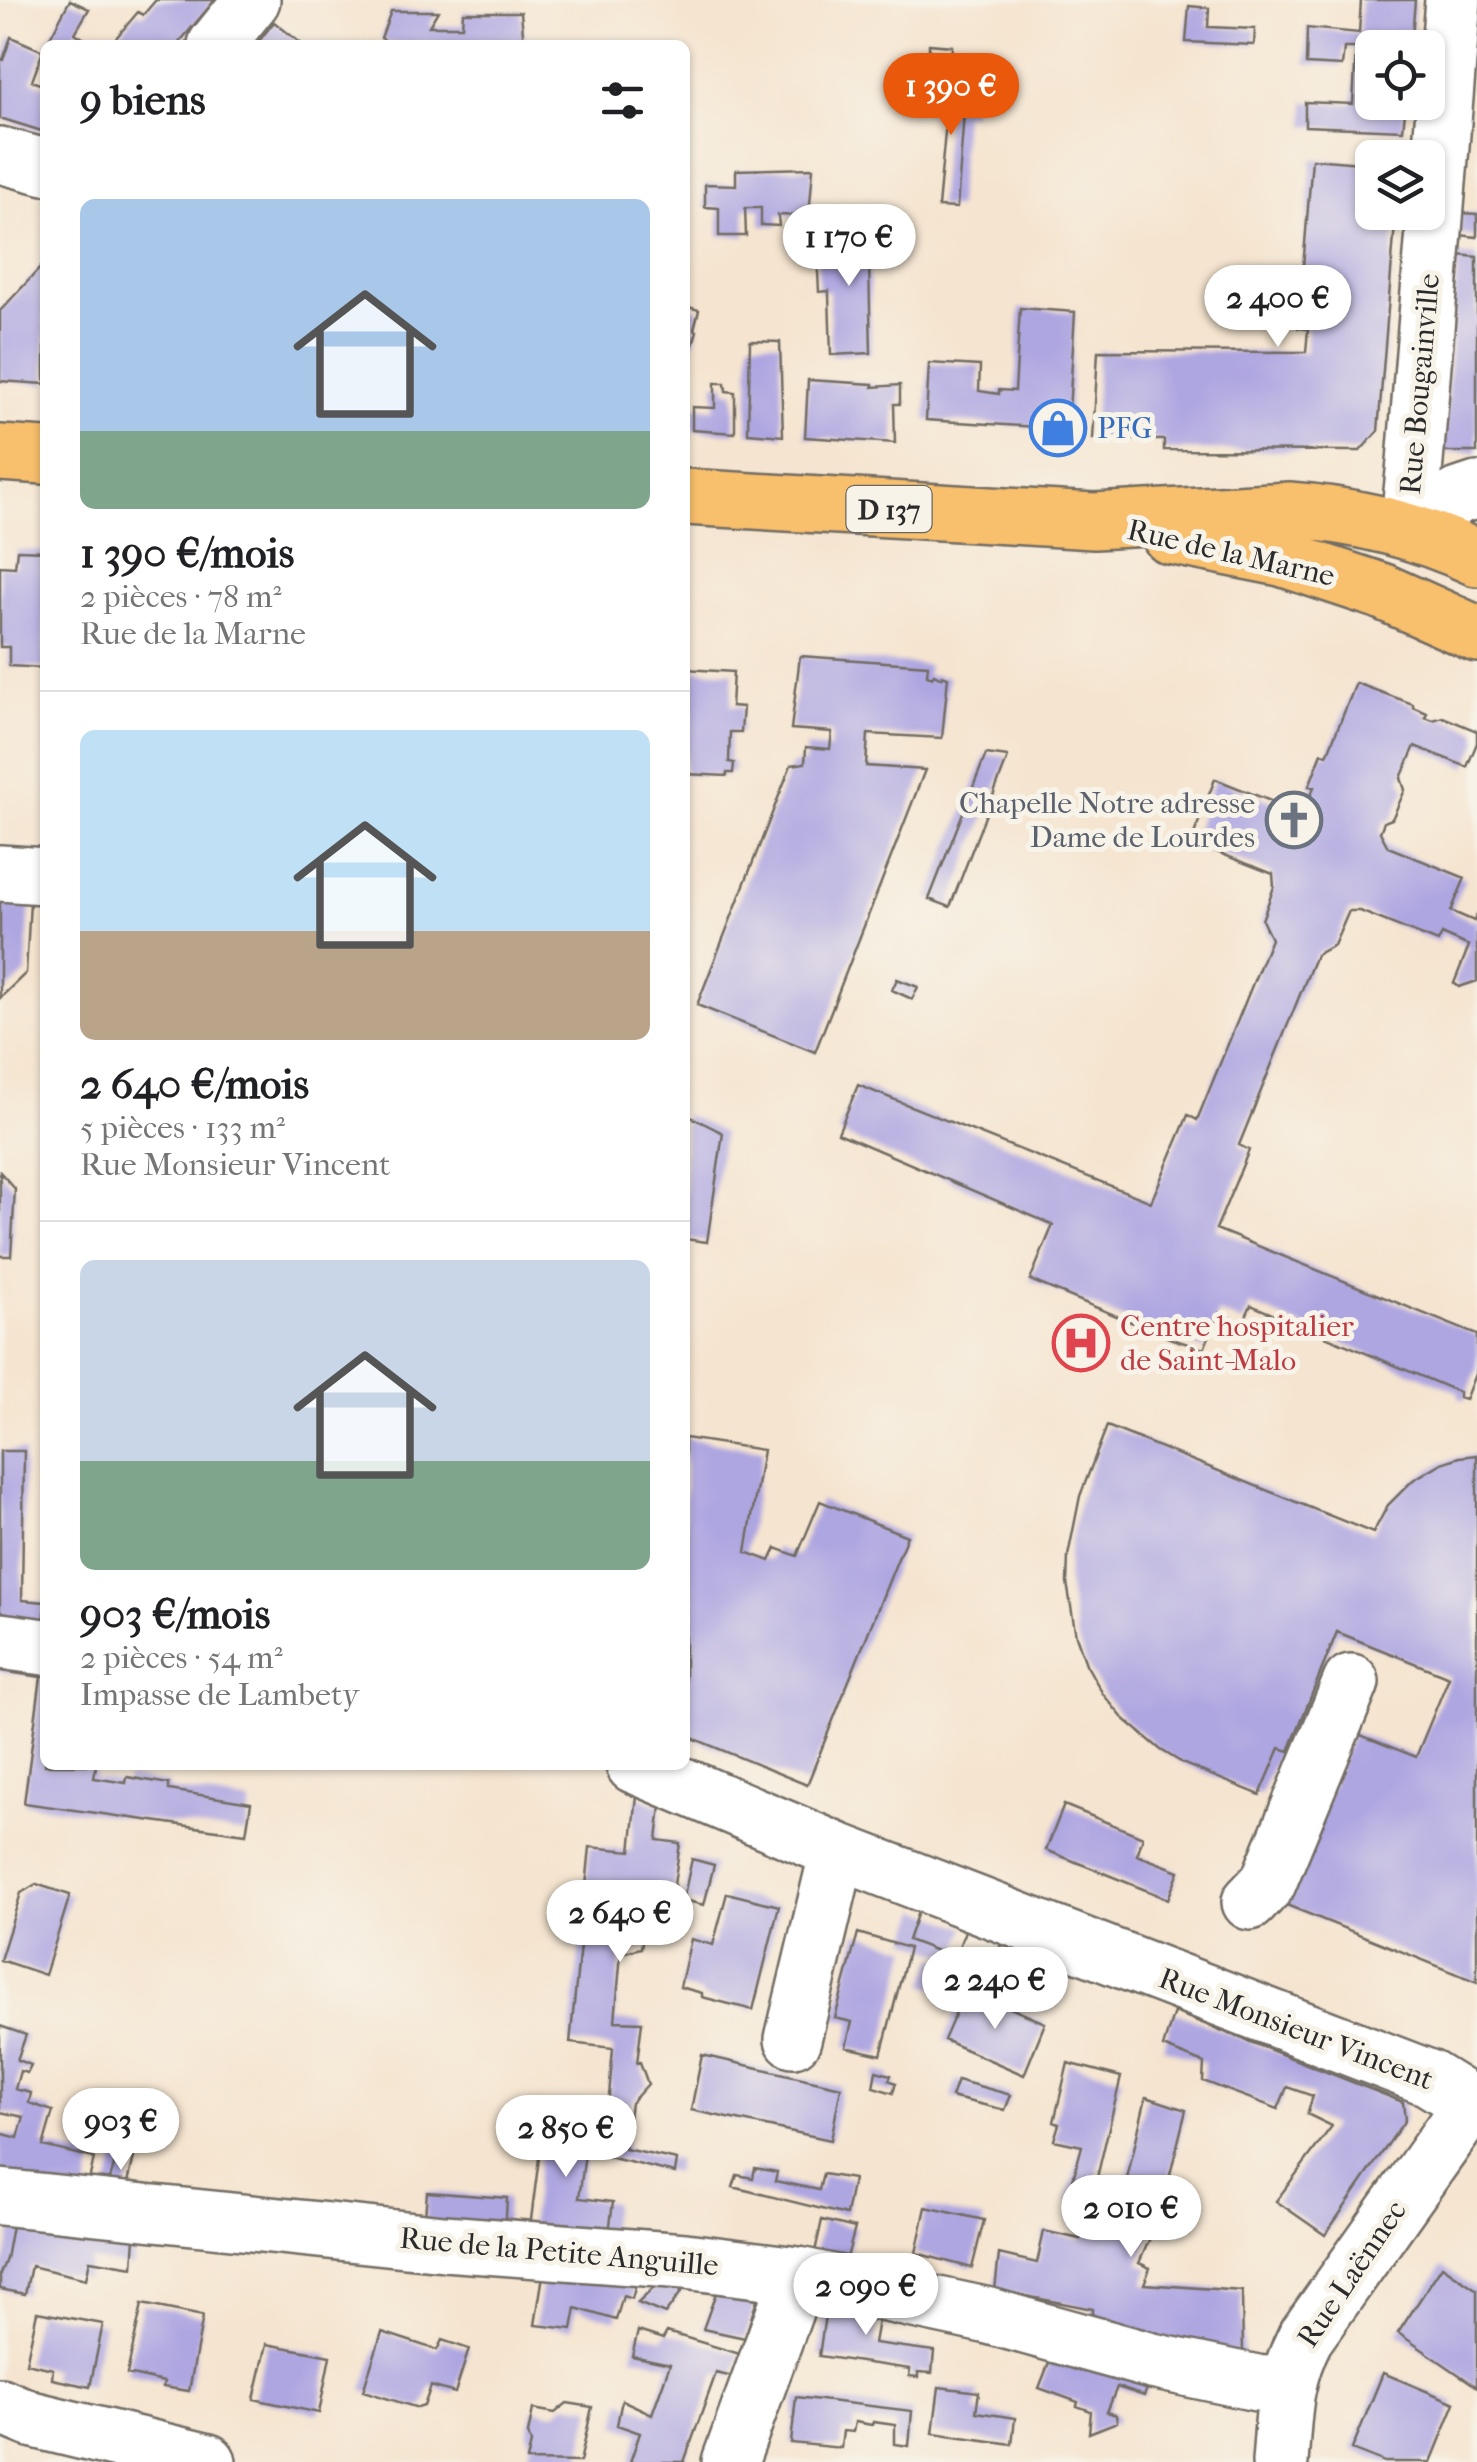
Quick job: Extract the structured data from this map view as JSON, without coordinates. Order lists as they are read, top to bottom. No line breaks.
{"streets":{"main road":["D 137","Rue de la Marne"],"street":["Rue Bougainville","Rue Monsieur Vincent","Rue de la Petite Anguille","Rue Laënnec"]},"crossings":[["Rue Bougainville","Rue de la Marne"],["Rue Monsieur Vincent","Rue Laënnec"],["Rue de la Petite Anguille","Rue Laënnec"]],"places":{"shop":["PFG"],"church":["Chapelle Notre adresse Dame de Lourdes"],"hospital":["Centre hospitalier de Saint-Malo"]},"page":{"heading":"9 biens","price":["1 390 €","1 170 €","2 400 €","2 640 €","2 240 €","903 €","2 850 €","2 010 €","2 090 €"],"list":[{"name":"1 390 €/mois","note":"2 pièces · 78 m² · Rue de la Marne"},{"name":"2 640 €/mois","note":"5 pièces · 133 m² · Rue Monsieur Vincent"},{"name":"903 €/mois","note":"2 pièces · 54 m² · Impasse de Lambety"}]}}
